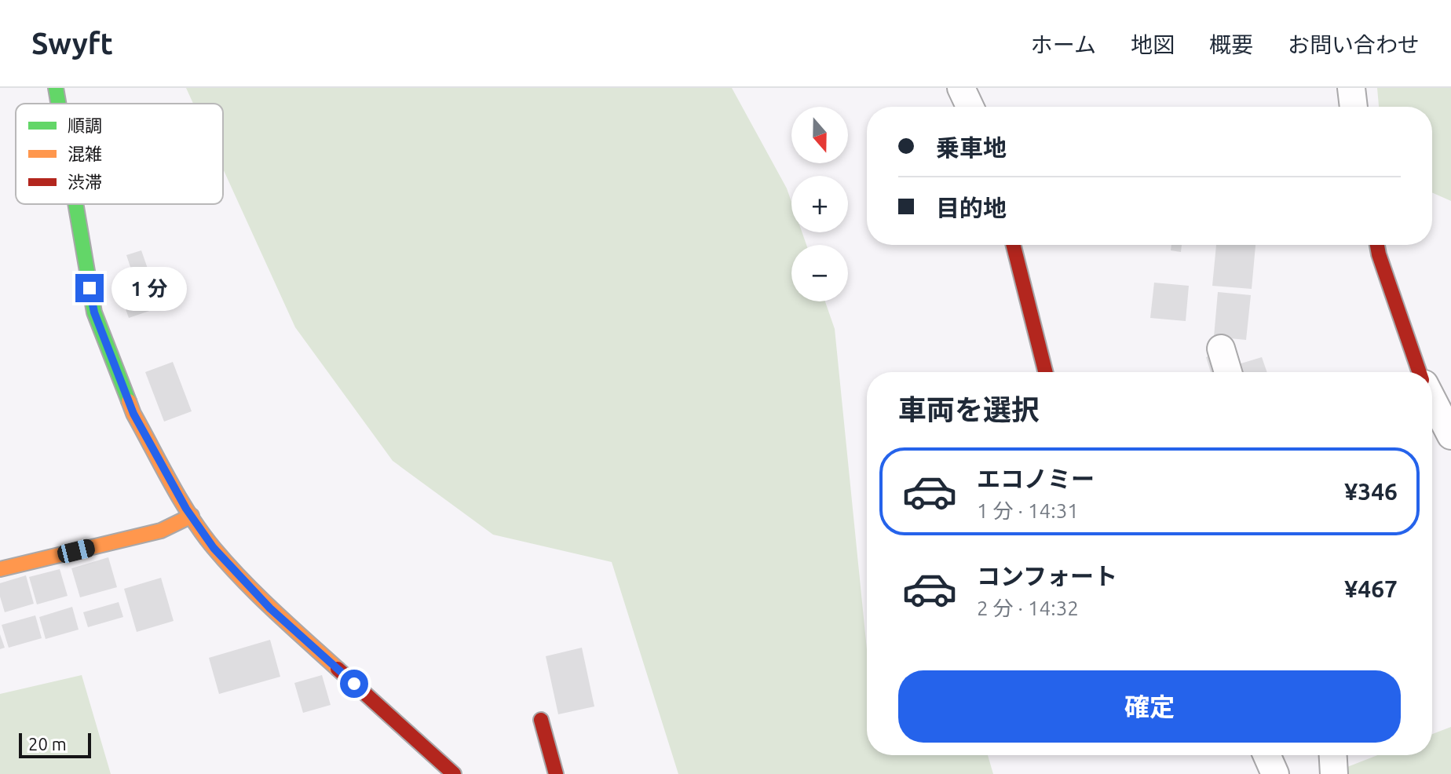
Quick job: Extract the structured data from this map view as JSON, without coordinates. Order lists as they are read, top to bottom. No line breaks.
{"legend":["順調","混雑","渋滞"],"scale_bar":"20 m","north":"bottom","page":{"header":"Swyft","nav":["ホーム","地図","概要","お問い合わせ"],"map_buttons":["+","−"],"banner":["乗車地","目的地"],"bubble":"1 分","heading":"車両を選択","list":[{"name":"エコノミー","note":"1 分 · 14:31","value":"¥346"},{"name":"コンフォート","note":"2 分 · 14:32","value":"¥467"}],"buttons":"確定","scale":"20 m"}}
